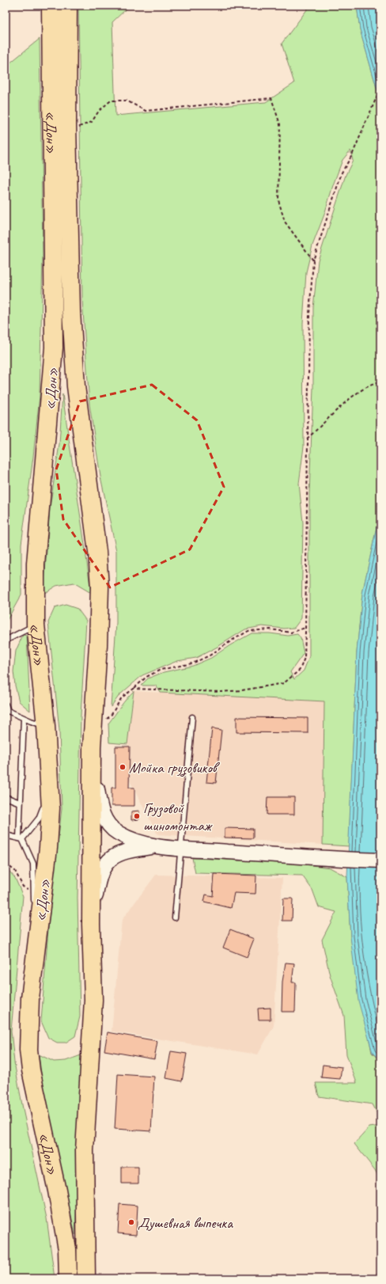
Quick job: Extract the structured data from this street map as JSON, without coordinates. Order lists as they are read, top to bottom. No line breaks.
{"streets":{"highway":["«Дон»"]},"places":["Мойка грузовиков","Грузовой шиномонтаж","Душевная выпечка"]}
